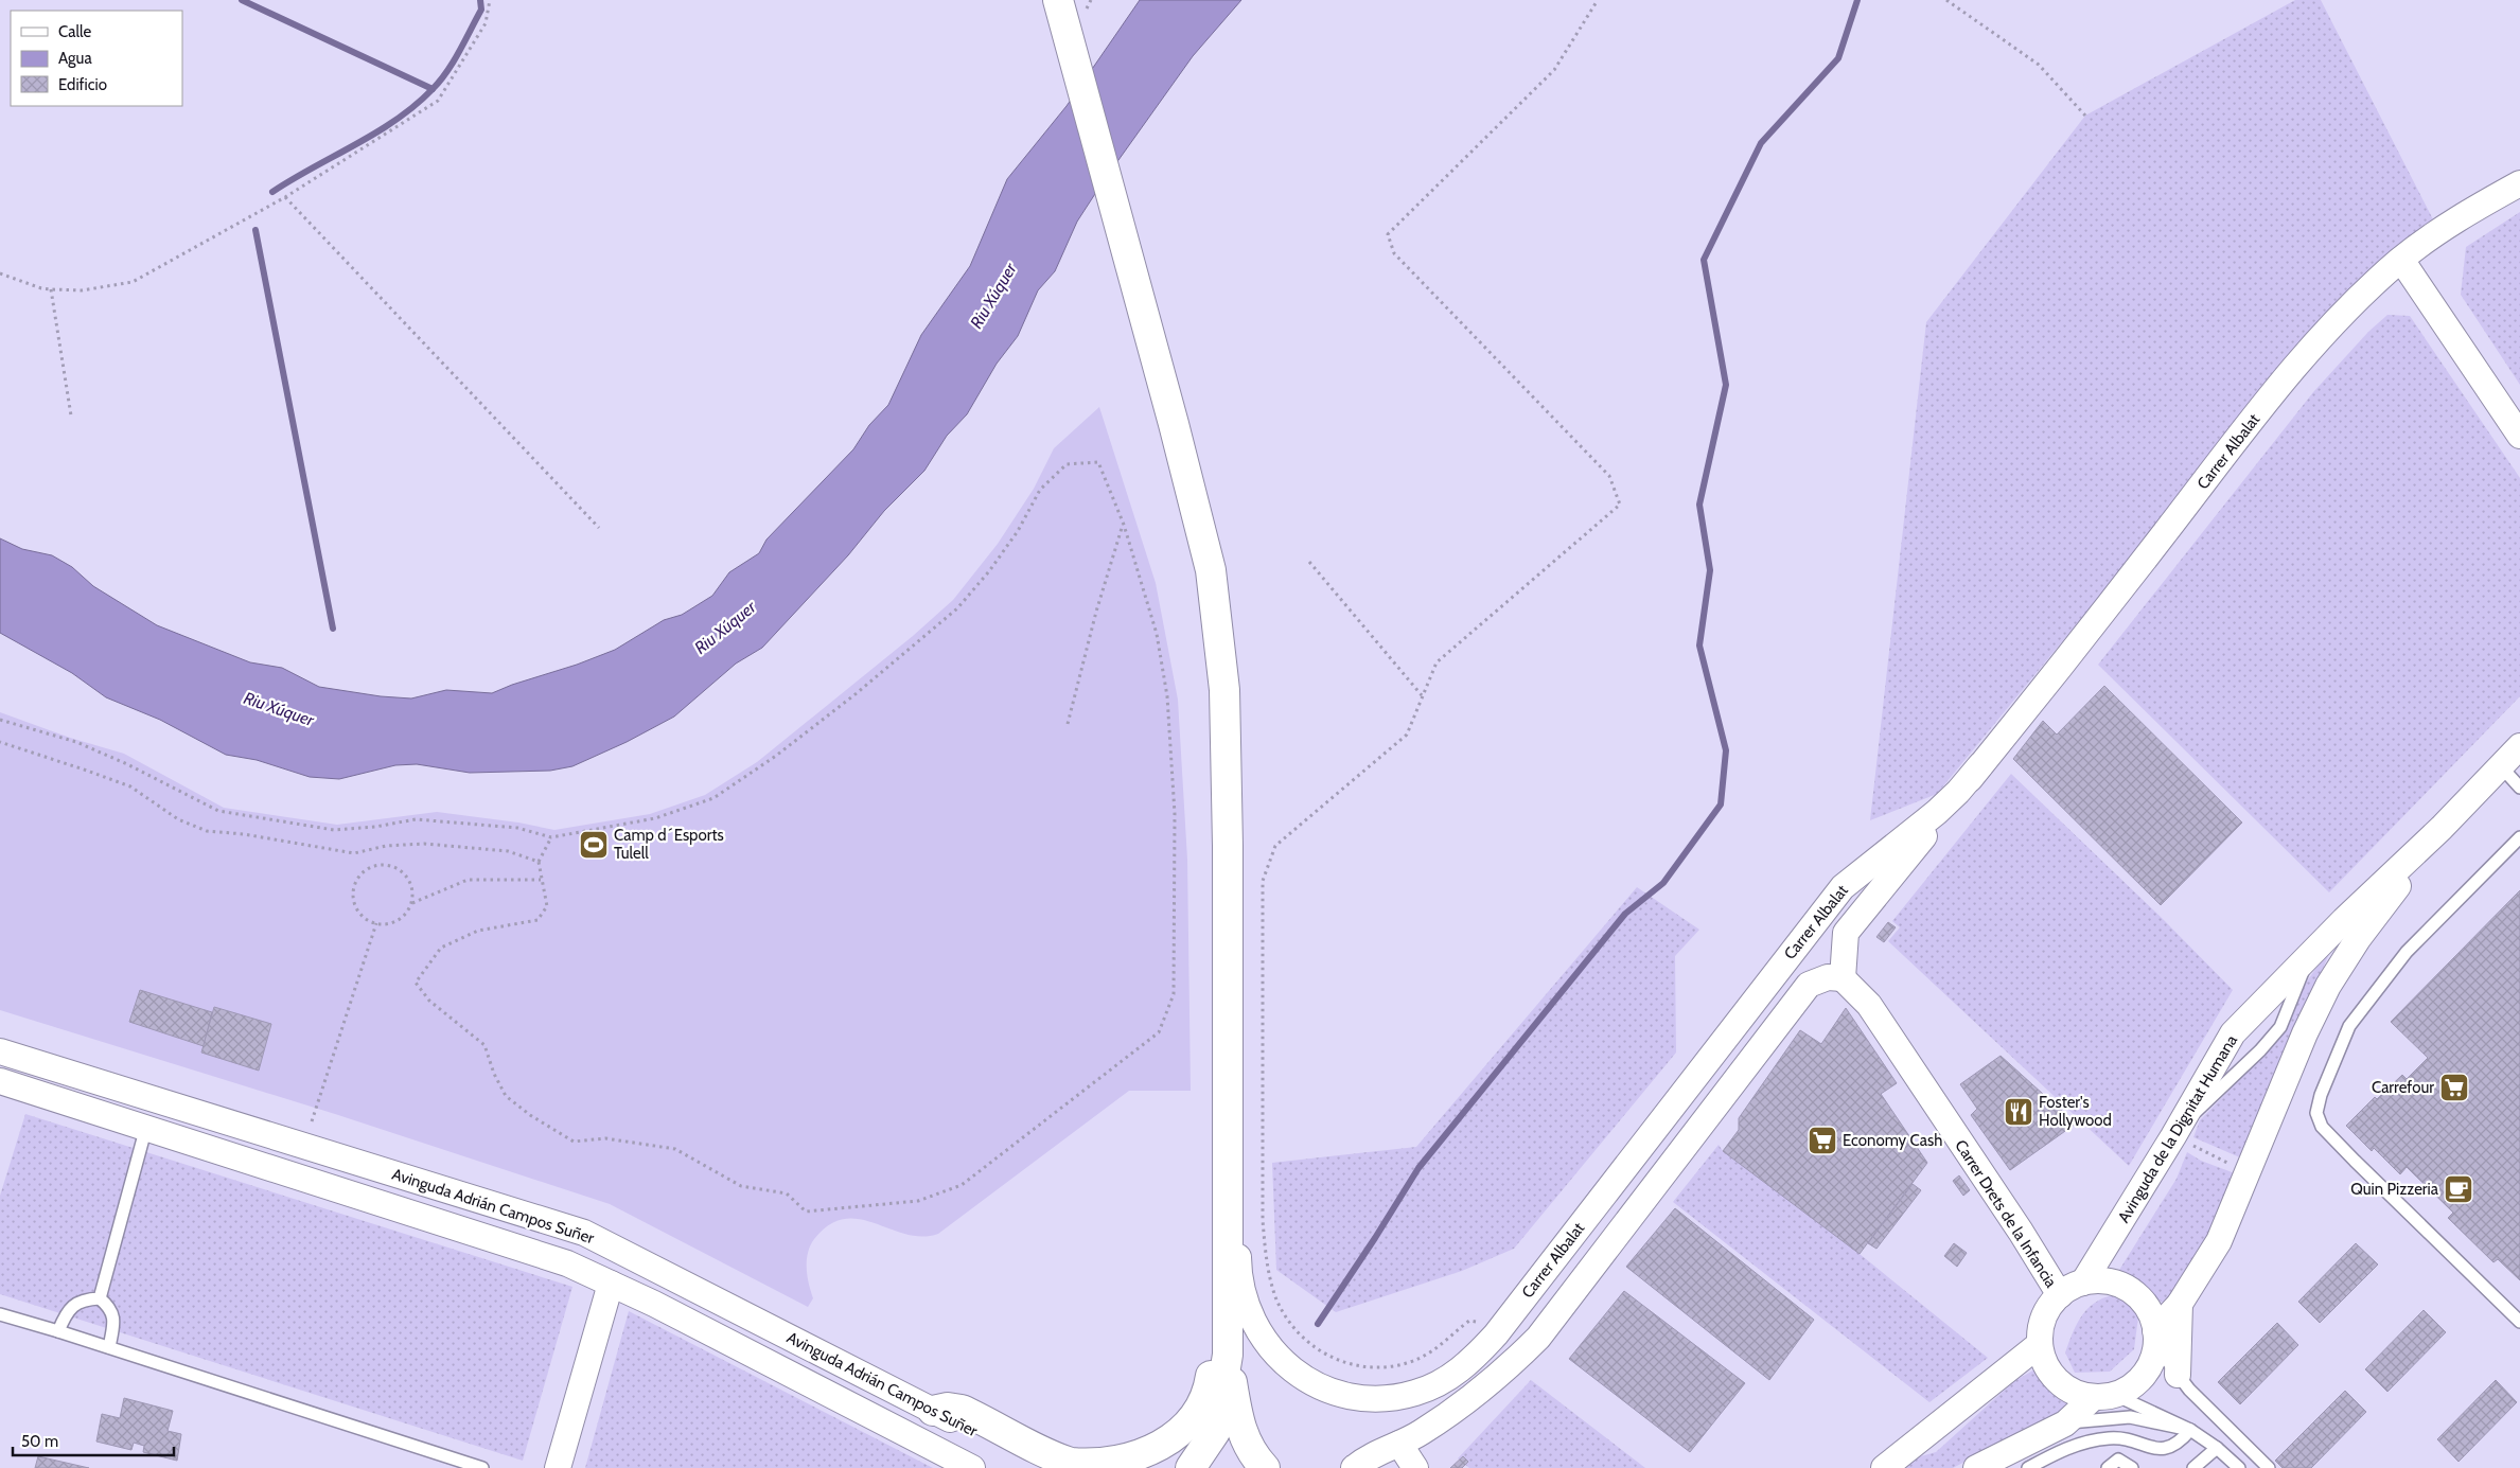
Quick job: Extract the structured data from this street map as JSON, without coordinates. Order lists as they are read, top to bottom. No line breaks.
{"streets":{"street":["Carrer Albalat","Avinguda de la Dignitat Humana","Avinguda Adrián Campos Suñer","Carrer Drets de la Infancia"]},"crossings":[["Carrer Albalat","Carrer Drets de la Infancia"],["Avinguda de la Dignitat Humana","Carrer Drets de la Infancia"]],"water":["Riu Xúquer"],"places":{"sports":["Camp d´Esports Tulell"],"supermarket":["Carrefour","Economy Cash"],"restaurant":["Foster's Hollywood"],"cafe":["Quin Pizzeria"]},"legend":["Calle","Agua","Edificio"],"scale_bar":"50 m"}
